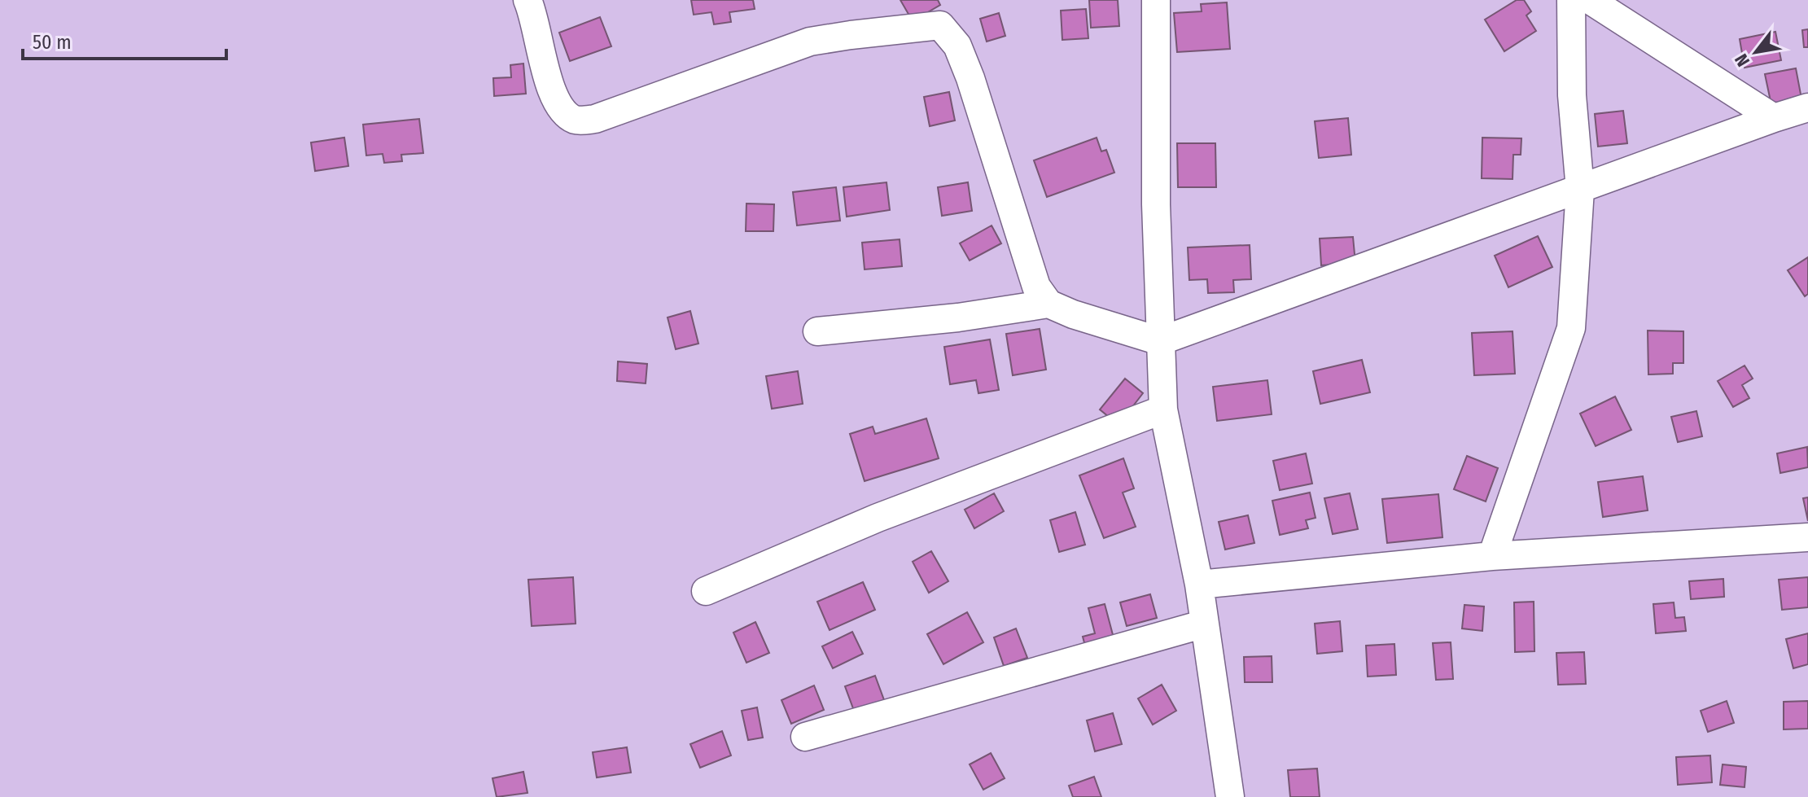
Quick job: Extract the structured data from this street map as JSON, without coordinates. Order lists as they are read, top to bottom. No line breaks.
{"scale_bar":"50 m","north":"bottom left"}
